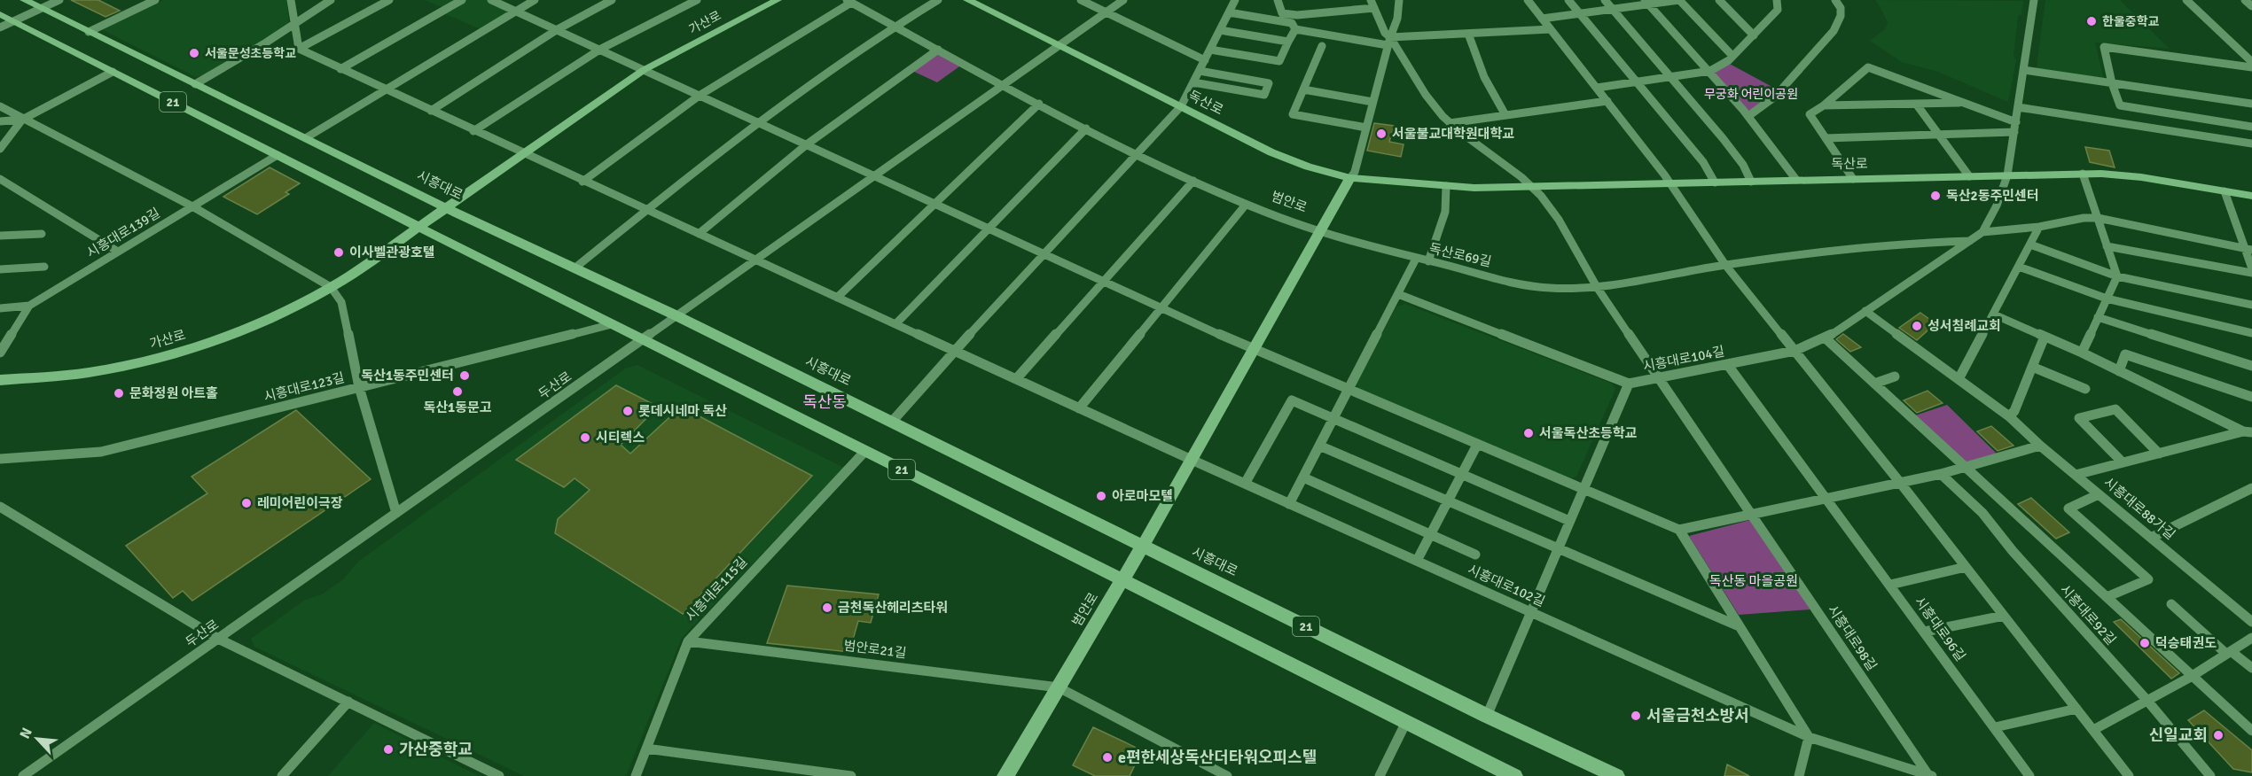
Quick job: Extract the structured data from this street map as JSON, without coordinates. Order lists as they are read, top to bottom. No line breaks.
{"streets":{"main road":["가산로","21","독산로","시흥대로","범안로"],"street":["시흥대로139길","독산로69길","시흥대로104길","두산로","시흥대로123길","시흥대로88가길","시흥대로102길","시흥대로115길","시흥대로92길","시흥대로96길","시흥대로98길","범안로21길"]},"crossings":[["가산로","21"],["가산로","시흥대로"],["21","범안로"],["21","시흥대로139길"],["21","두산로"],["21","시흥대로123길"],["21","시흥대로115길"],["독산로","범안로"],["독산로","두산로"],["독산로","시흥대로98길"],["시흥대로","범안로"],["시흥대로","시흥대로104길"],["시흥대로","두산로"],["범안로","독산로69길"],["범안로","두산로"],["범안로","시흥대로102길"],["범안로","범안로21길"],["독산로69길","시흥대로104길"],["독산로69길","시흥대로98길"],["시흥대로104길","시흥대로88가길"],["시흥대로104길","시흥대로102길"],["시흥대로104길","시흥대로96길"],["시흥대로104길","시흥대로98길"],["시흥대로115길","범안로21길"]],"districts":["독산동"],"parks":["무궁화 어린이공원","독산동 마을공원"],"places":["한울중학교","서울문성초등학교","서울불교대학원대학교","독산2동주민센터","이사벨관광호텔","성서침례교회","독산1동주민센터","독산1동문고","문화정원 아트홀","롯데시네마 독산","서울독산초등학교","시티렉스","아로마모텔","레미어린이극장","금천독산헤리츠타워","덕승태권도","서울금천소방서","신일교회","가산중학교","e편한세상독산더타워오피스텔"],"north":"top left"}
